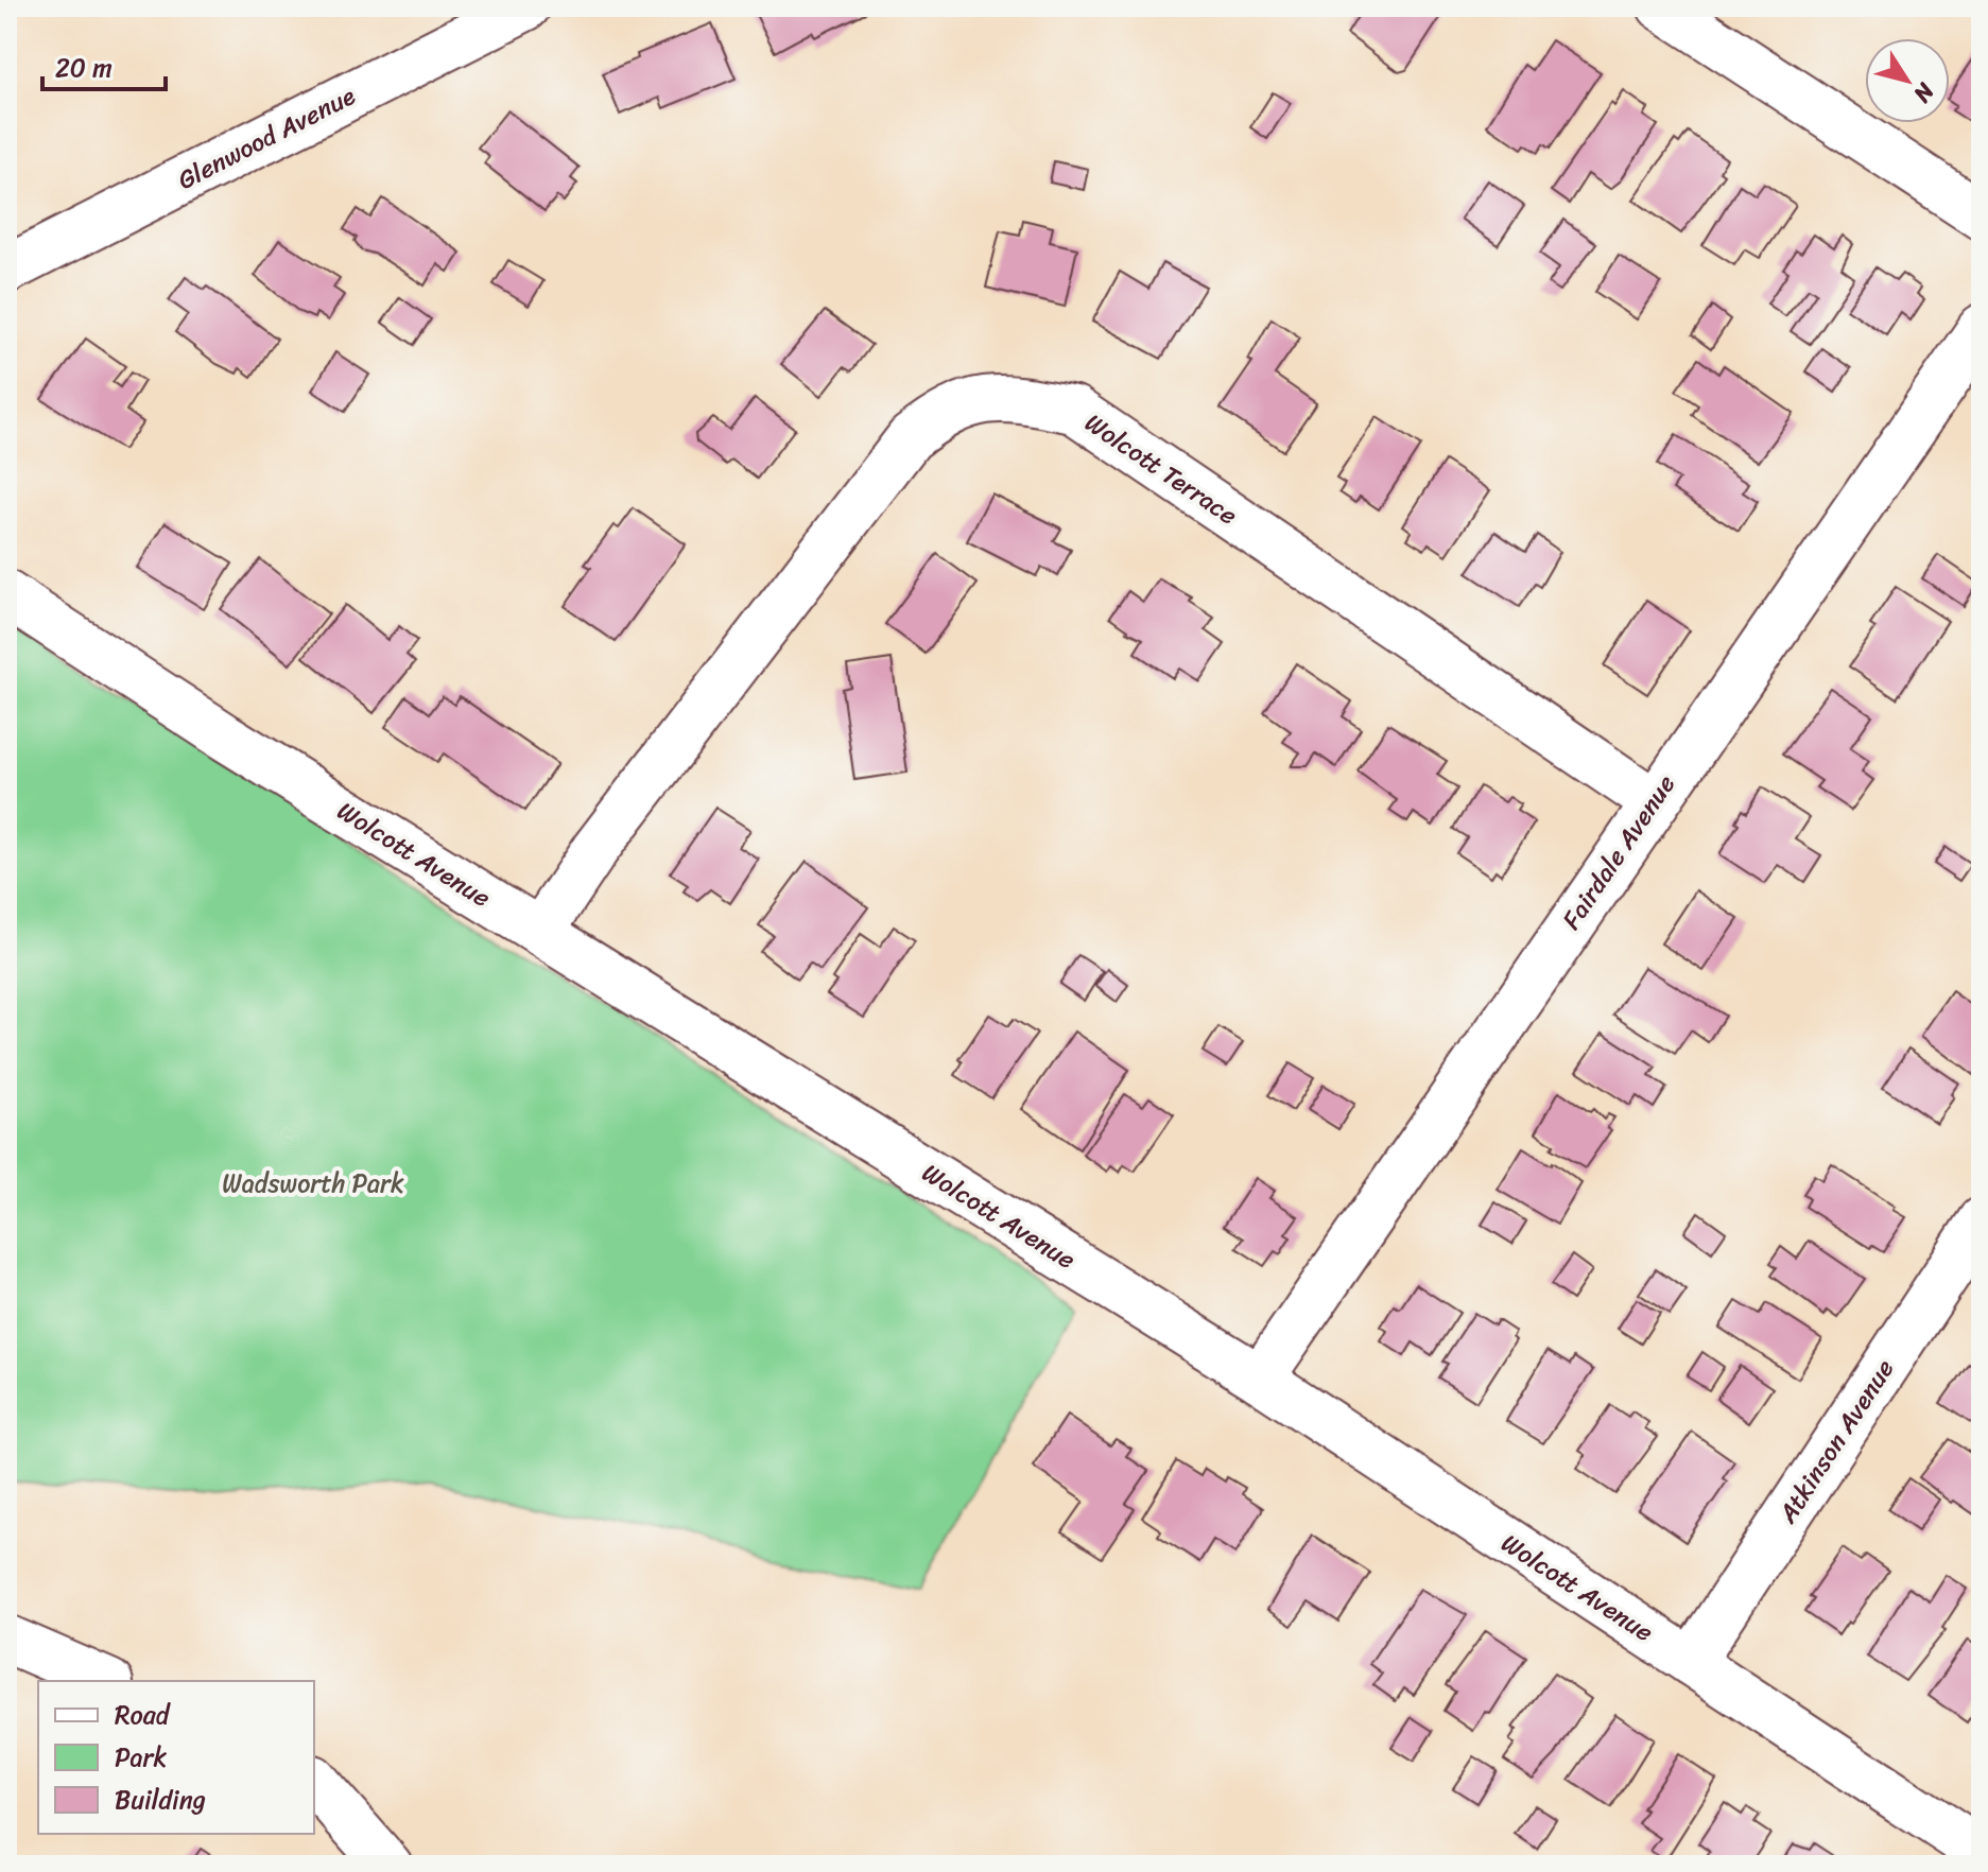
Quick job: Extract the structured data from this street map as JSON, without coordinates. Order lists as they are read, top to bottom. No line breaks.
{"streets":{"street":["Glenwood Avenue","Wolcott Terrace","Fairdale Avenue","Wolcott Avenue","Atkinson Avenue"]},"crossings":[["Wolcott Terrace","Fairdale Avenue"],["Wolcott Terrace","Wolcott Avenue"],["Fairdale Avenue","Wolcott Avenue"],["Wolcott Avenue","Atkinson Avenue"]],"parks":["Wadsworth Park"],"legend":["Road","Park","Building"],"scale_bar":"20 m","north":"bottom right"}
